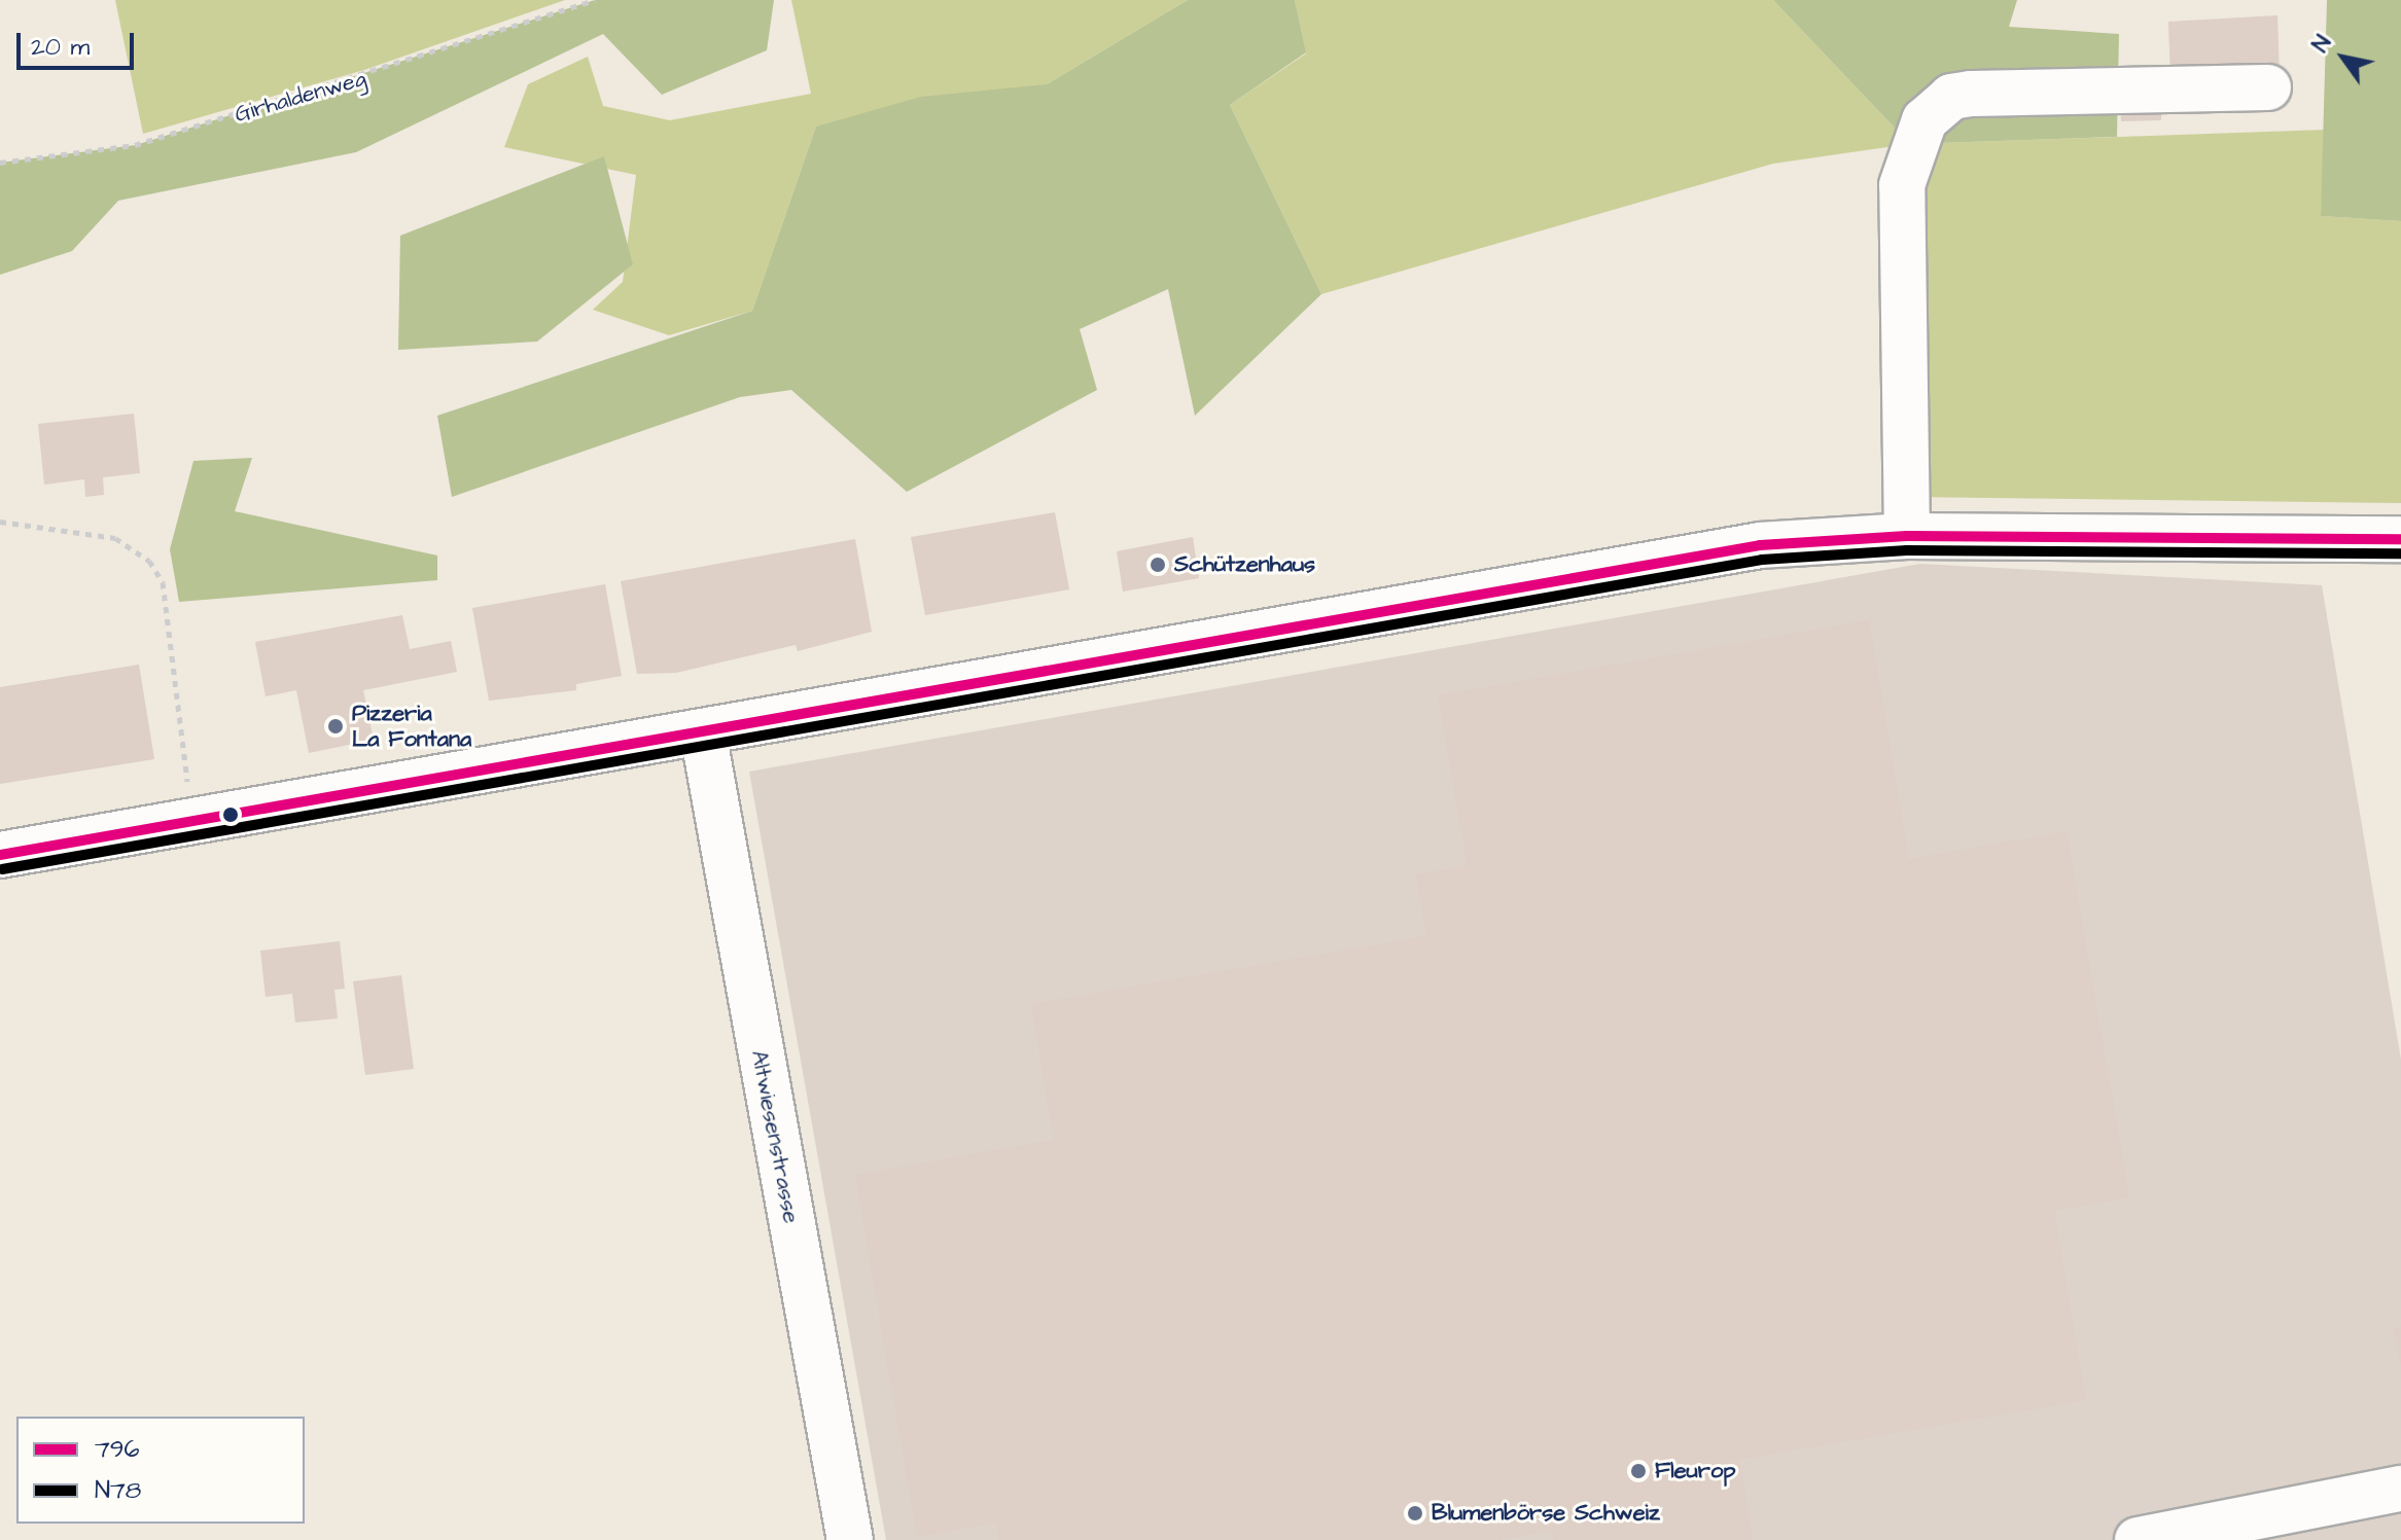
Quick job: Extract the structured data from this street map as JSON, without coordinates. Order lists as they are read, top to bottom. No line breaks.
{"streets":{"street":["Altwiesenstrasse"],"path":["Girhaldenweg"]},"places":["Schützenhaus","Pizzeria La Fontana","Fleurop","Blumenbörse Schweiz"],"lines":["transit line 796","transit line N78"],"legend":["796","N78"],"scale_bar":"20 m","north":"top left"}
